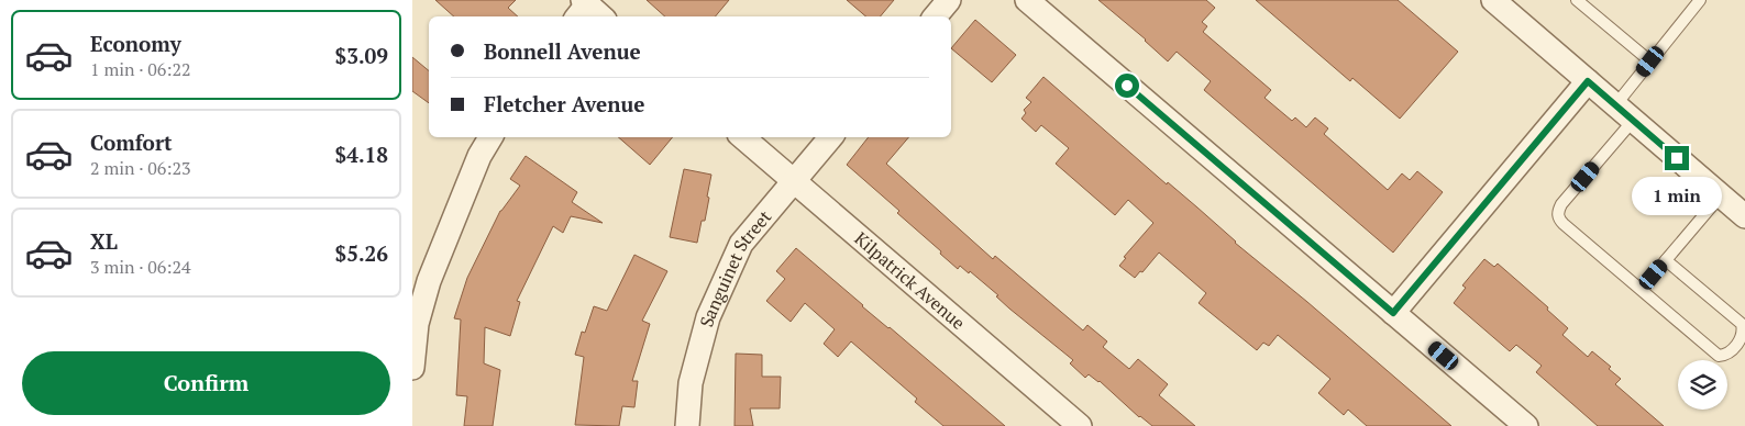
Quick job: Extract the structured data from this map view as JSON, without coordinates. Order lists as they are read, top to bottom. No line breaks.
{"streets":{"street":["Sanguinet Street","Kilpatrick Avenue"]},"crossings":[["Sanguinet Street","Kilpatrick Avenue"]],"page":{"list":[{"name":"Economy","note":"1 min · 06:22","value":"$3.09"},{"name":"Comfort","note":"2 min · 06:23","value":"$4.18"},{"name":"XL","note":"3 min · 06:24","value":"$5.26"}],"banner":["Bonnell Avenue","Fletcher Avenue"],"bubble":"1 min","buttons":"Confirm"}}
